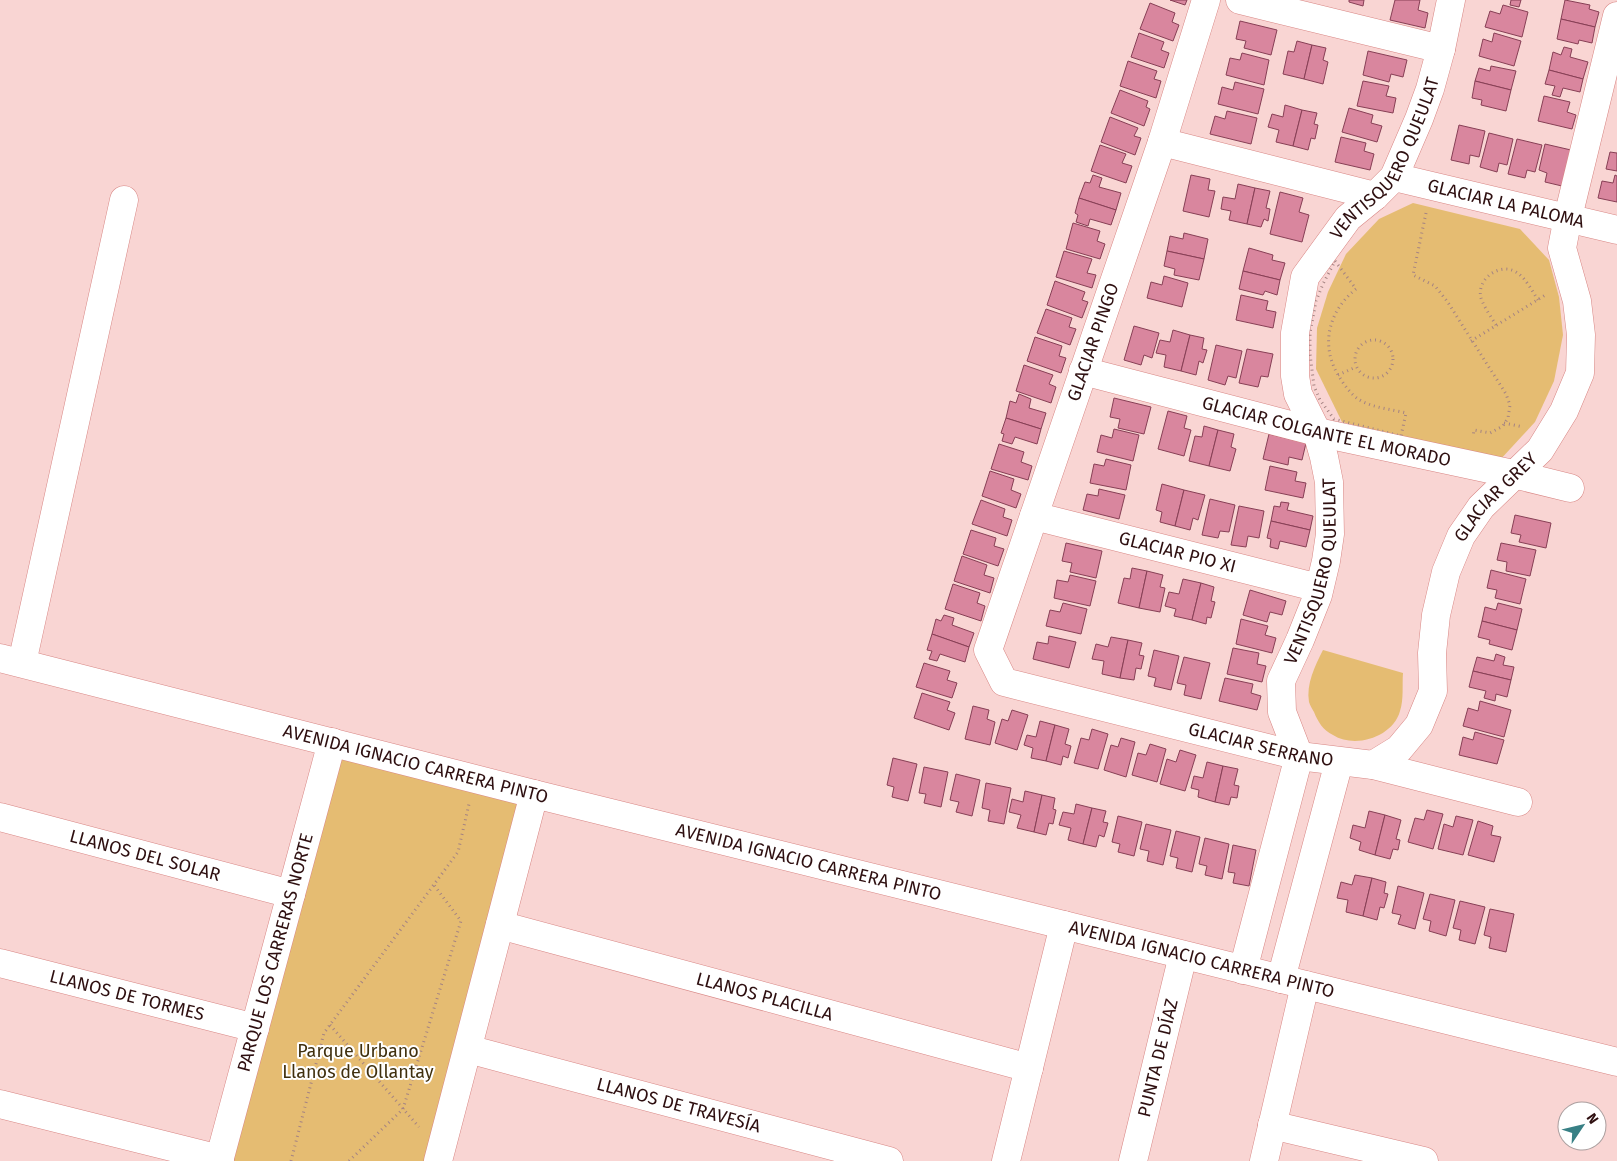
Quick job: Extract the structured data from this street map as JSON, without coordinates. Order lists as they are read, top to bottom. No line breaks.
{"streets":{"street":["VENTISQUERO QUEULAT","GLACIAR LA PALOMA","GLACIAR PINGO","GLACIAR COLGANTE EL MORADO","GLACIAR GREY","GLACIAR PIO XI","GLACIAR SERRANO","AVENIDA IGNACIO CARRERA PINTO","LLANOS DEL SOLAR","PARQUE LOS CARRERAS NORTE","LLANOS DE TORMES","LLANOS PLACILLA","PUNTA DE DÍAZ","LLANOS DE TRAVESÍA"]},"crossings":[["VENTISQUERO QUEULAT","GLACIAR LA PALOMA"],["VENTISQUERO QUEULAT","GLACIAR COLGANTE EL MORADO"],["VENTISQUERO QUEULAT","GLACIAR PIO XI"],["VENTISQUERO QUEULAT","GLACIAR SERRANO"],["GLACIAR LA PALOMA","GLACIAR PINGO"],["GLACIAR LA PALOMA","GLACIAR GREY"],["GLACIAR PINGO","GLACIAR COLGANTE EL MORADO"],["GLACIAR PINGO","GLACIAR PIO XI"],["GLACIAR PINGO","GLACIAR SERRANO"],["GLACIAR COLGANTE EL MORADO","GLACIAR GREY"],["GLACIAR GREY","GLACIAR SERRANO"],["AVENIDA IGNACIO CARRERA PINTO","PARQUE LOS CARRERAS NORTE"],["AVENIDA IGNACIO CARRERA PINTO","PUNTA DE DÍAZ"],["LLANOS DEL SOLAR","PARQUE LOS CARRERAS NORTE"],["PARQUE LOS CARRERAS NORTE","LLANOS DE TORMES"]],"parks":["Parque Urbano Llanos de Ollantay"],"north":"top right"}
